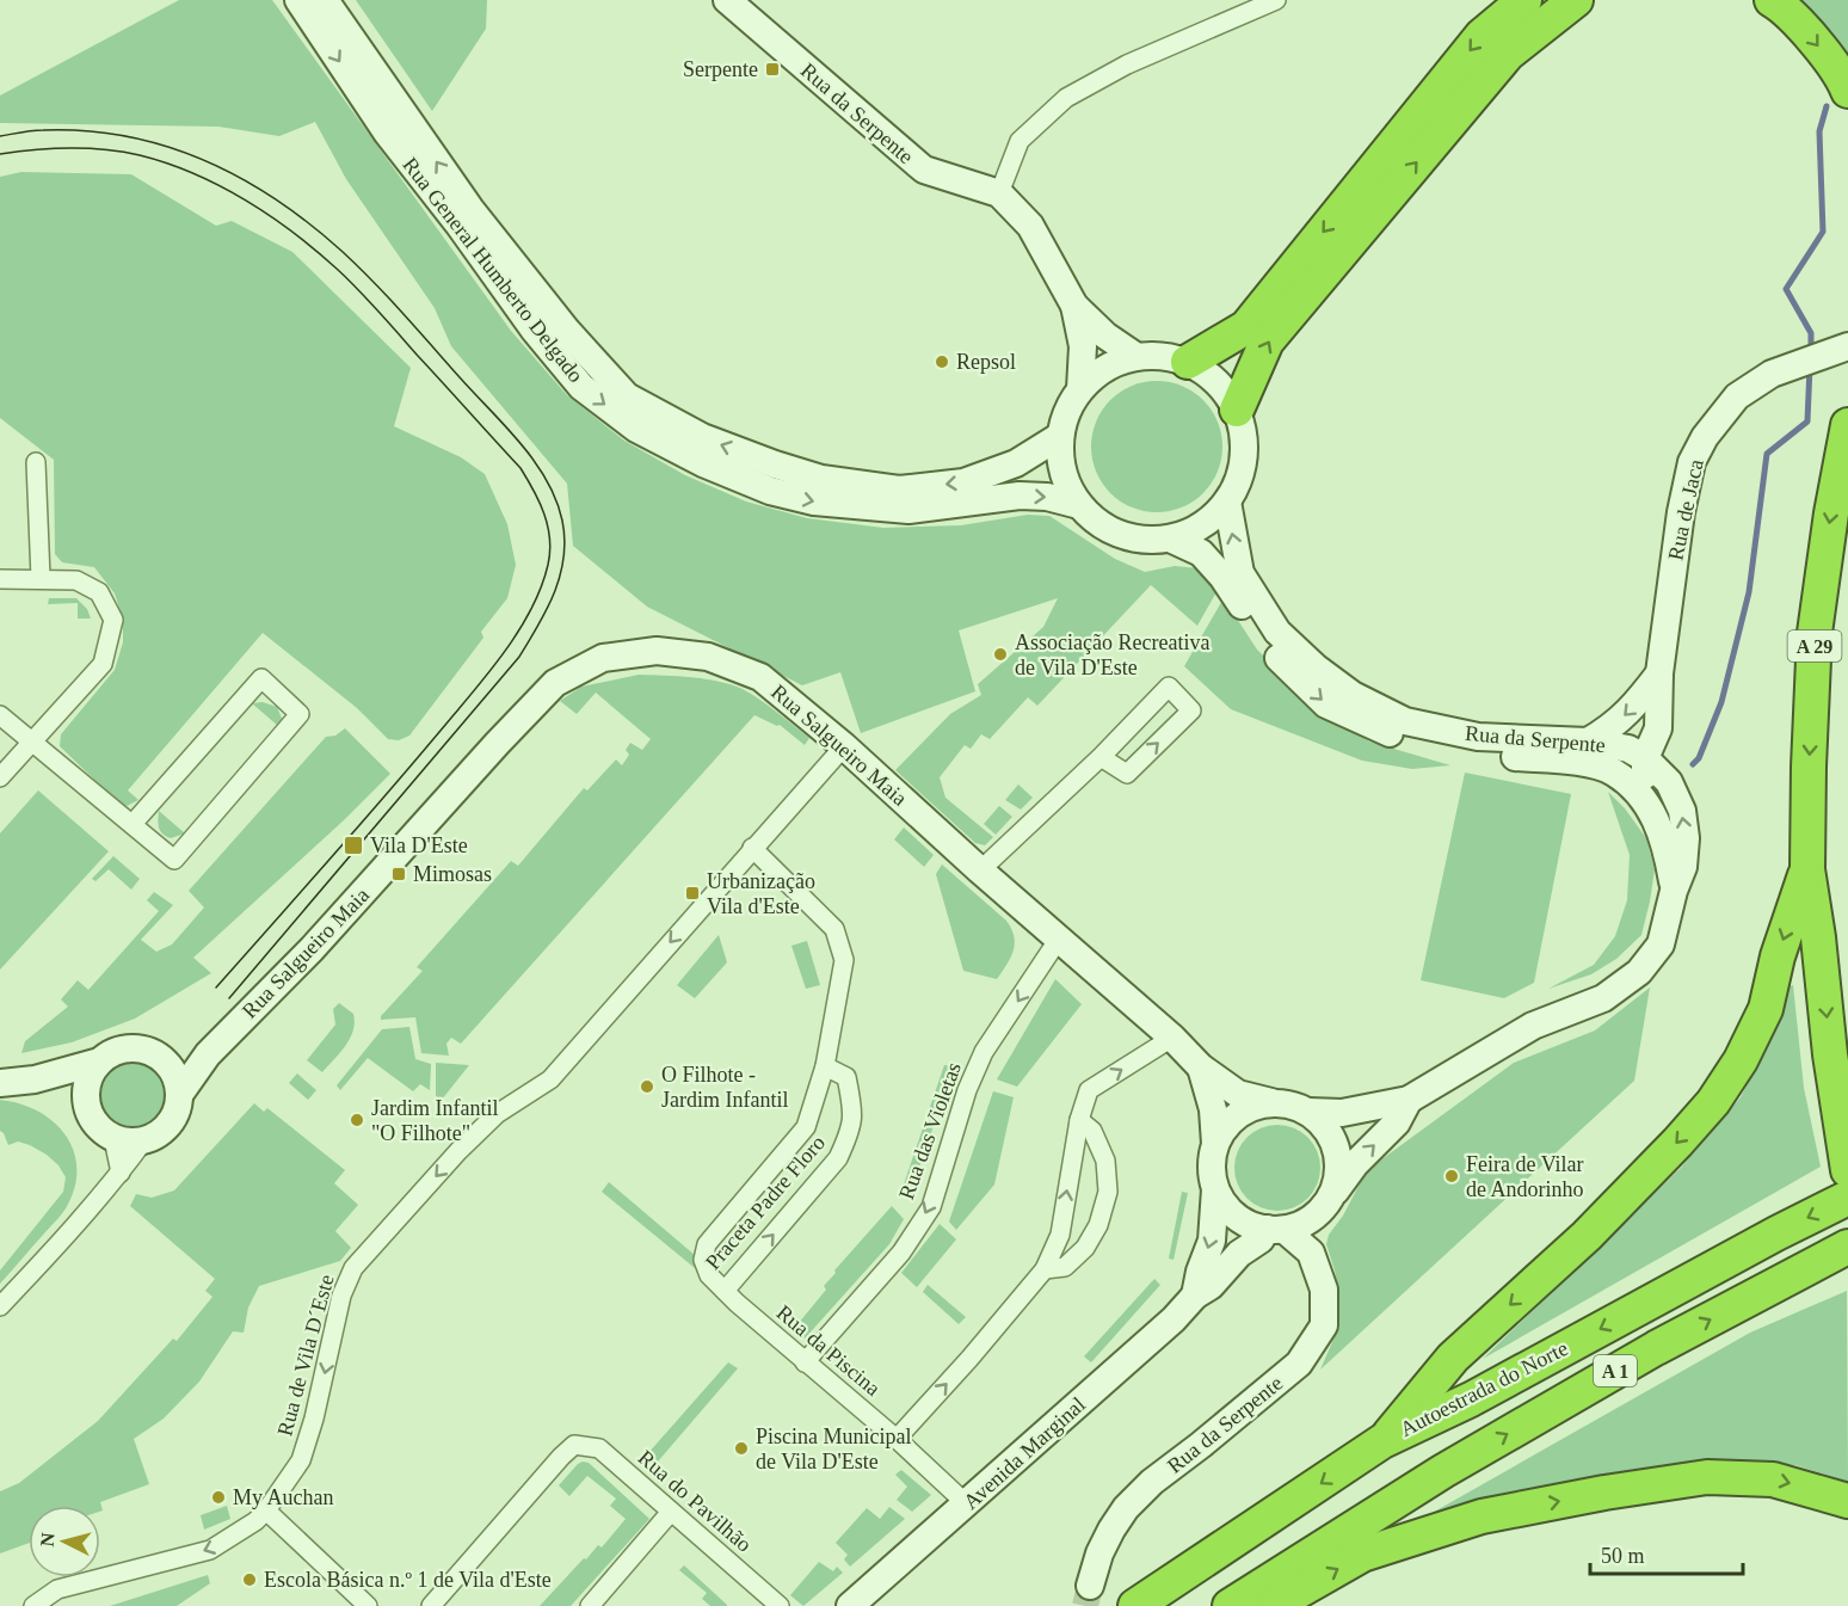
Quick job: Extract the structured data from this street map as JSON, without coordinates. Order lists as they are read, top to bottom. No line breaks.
{"streets":{"highway":["A 29","A 1","Autoestrada do Norte"],"main road":["Rua da Serpente","Rua General Humberto Delgado","Rua de Jaca","Rua Salgueiro Maia","Avenida Marginal"],"street":["Rua das Violetas","Praceta Padre Floro","Rua da Piscina","Rua de Vila D´Este","Rua do Pavilhão"]},"crossings":[["Rua da Serpente","Rua General Humberto Delgado"],["Rua da Serpente","Rua de Jaca"],["Rua da Serpente","Rua Salgueiro Maia"],["Rua da Serpente","Avenida Marginal"],["Rua Salgueiro Maia","Rua das Violetas"],["Rua Salgueiro Maia","Avenida Marginal"],["Rua das Violetas","Rua da Piscina"],["Praceta Padre Floro","Rua da Piscina"],["Praceta Padre Floro","Rua de Vila D´Este"],["Rua da Piscina","Avenida Marginal"]],"one_way":["Rua de Vila D´Este"],"places":{"transit":["Serpente","Vila D'Este","Mimosas","Urbanização Vila d'Este"],"other":["Repsol","Associação Recreativa de Vila D'Este","O Filhote - Jardim Infantil","Jardim Infantil \"O Filhote\"","Feira de Vilar de Andorinho","Piscina Municipal de Vila D'Este","My Auchan","Escola Básica n.º 1 de Vila d'Este"]},"scale_bar":"50 m","north":"left"}
